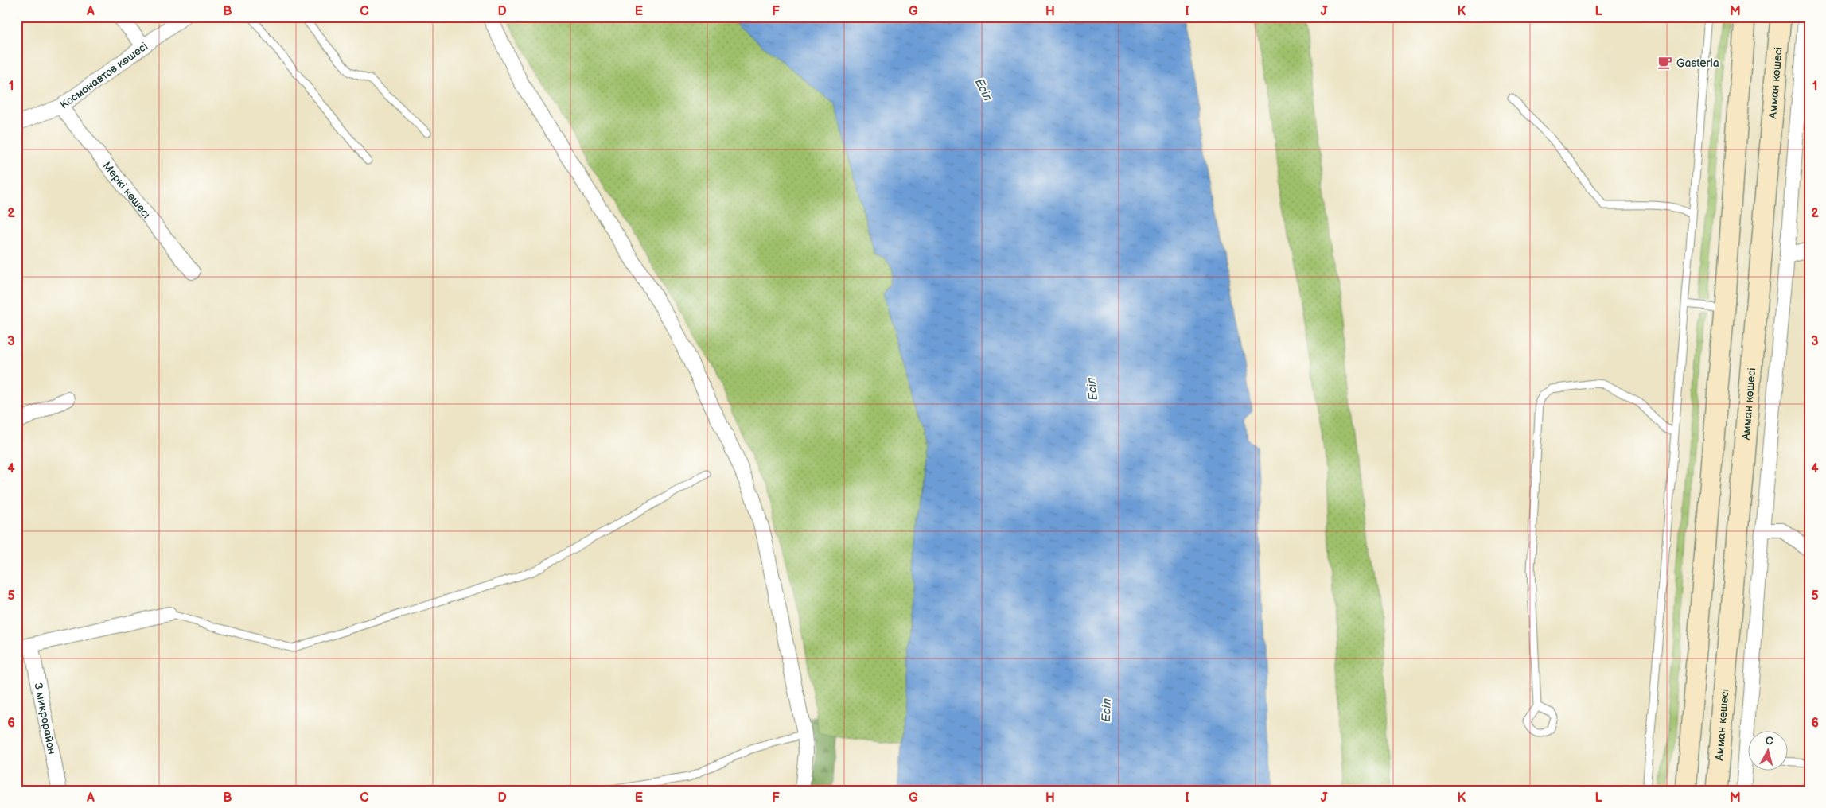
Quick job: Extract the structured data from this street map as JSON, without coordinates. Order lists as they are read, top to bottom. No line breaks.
{"streets":{"main road":["Амман көшесі"],"street":["Космонавтов көшесі","Меркі көшесі","3 микрорайон"]},"crossings":[["Космонавтов көшесі","Меркі көшесі"]],"water":["Есіл"],"places":{"cafe":["Gasteria"]},"north":"top","grid":{"columns":["A","B","C","D","E","F","G","H","I","J","K","L","M"],"rows":["1","2","3","4","5","6"]}}
